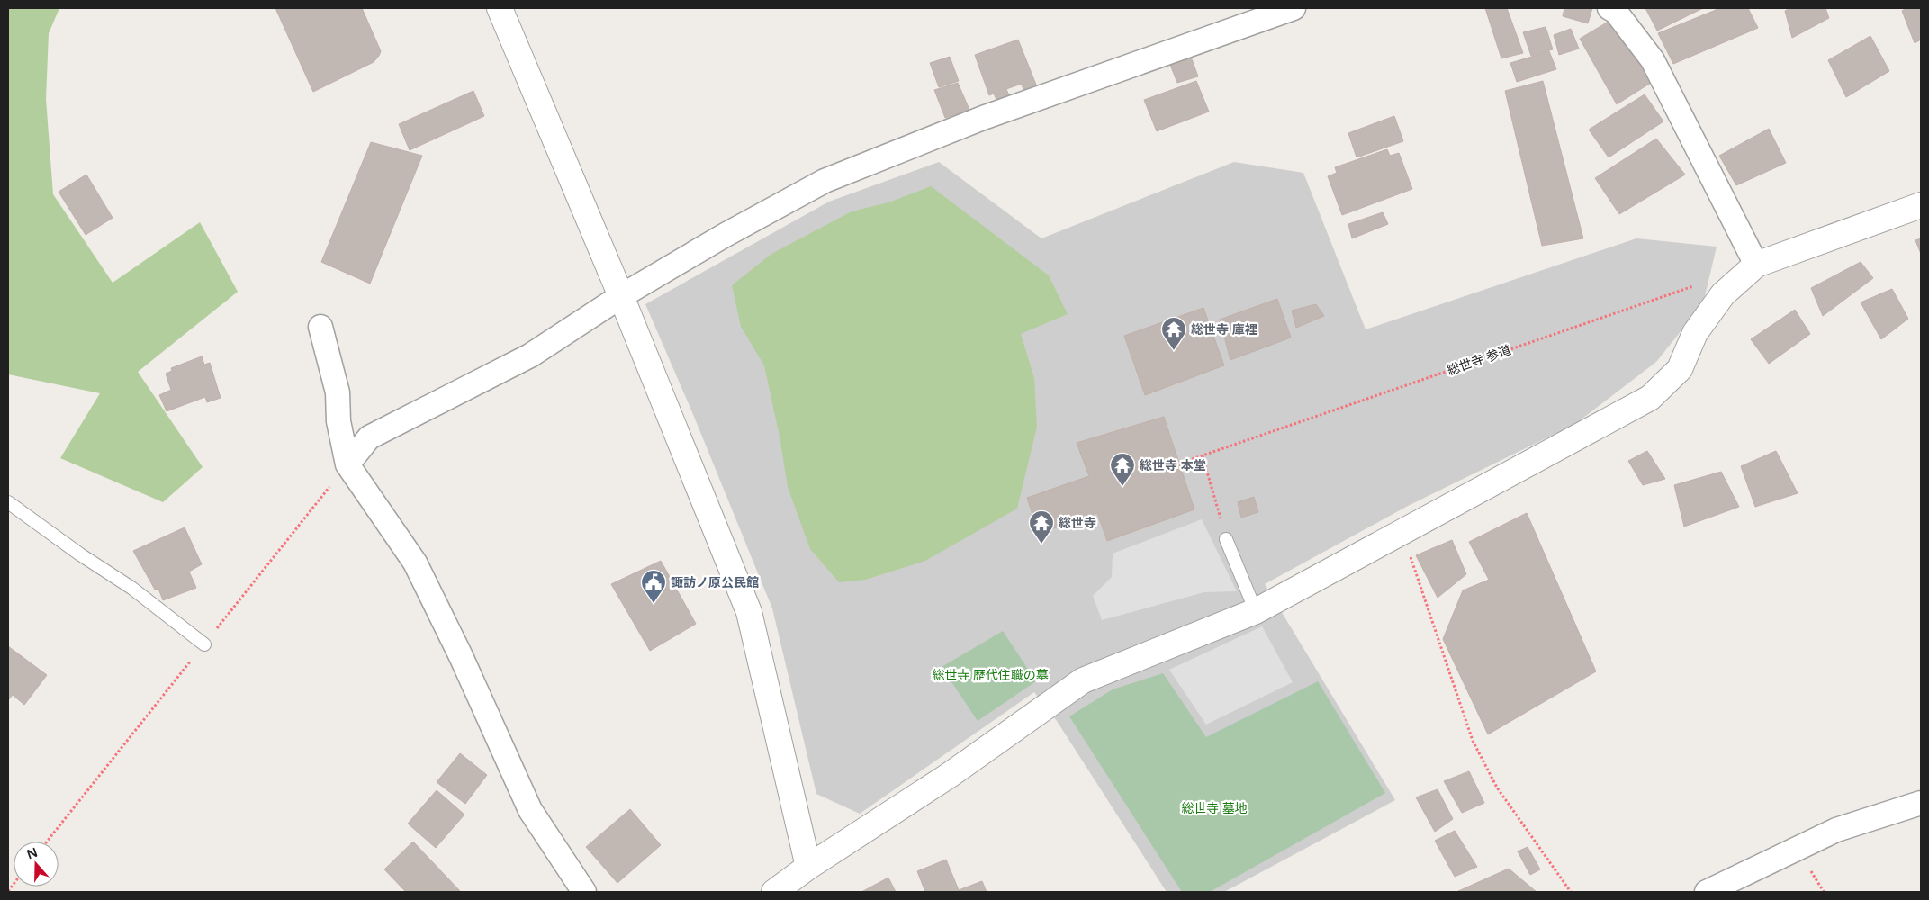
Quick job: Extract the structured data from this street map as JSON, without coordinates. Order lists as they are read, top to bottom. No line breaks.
{"streets":{"path":["総世寺 参道"]},"parks":["総世寺 歴代住職の墓","総世寺 墓地"],"places":{"temple":["総世寺 庫裡","総世寺 本堂","総世寺"],"public building":["諏訪ノ原公民館"]},"north":"top"}
